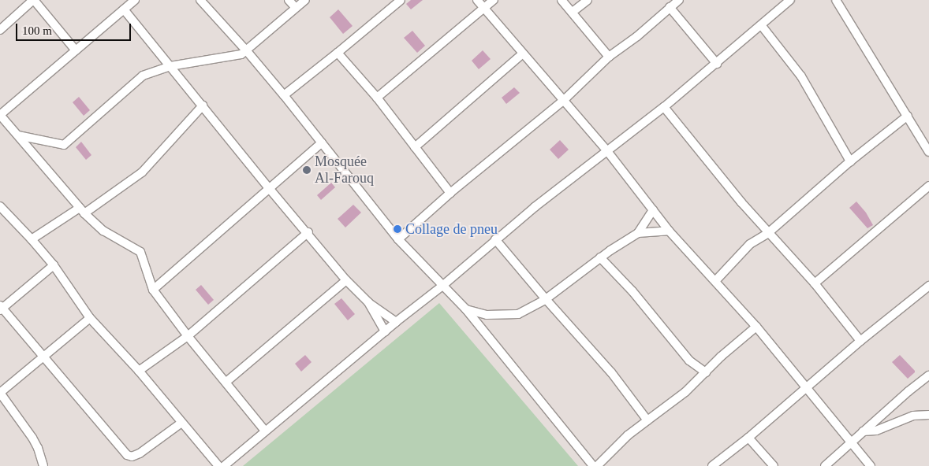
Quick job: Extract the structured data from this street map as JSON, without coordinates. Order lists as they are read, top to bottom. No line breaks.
{"places":["Mosquée Al-Farouq","Collage de pneu"],"scale_bar":"100 m"}
